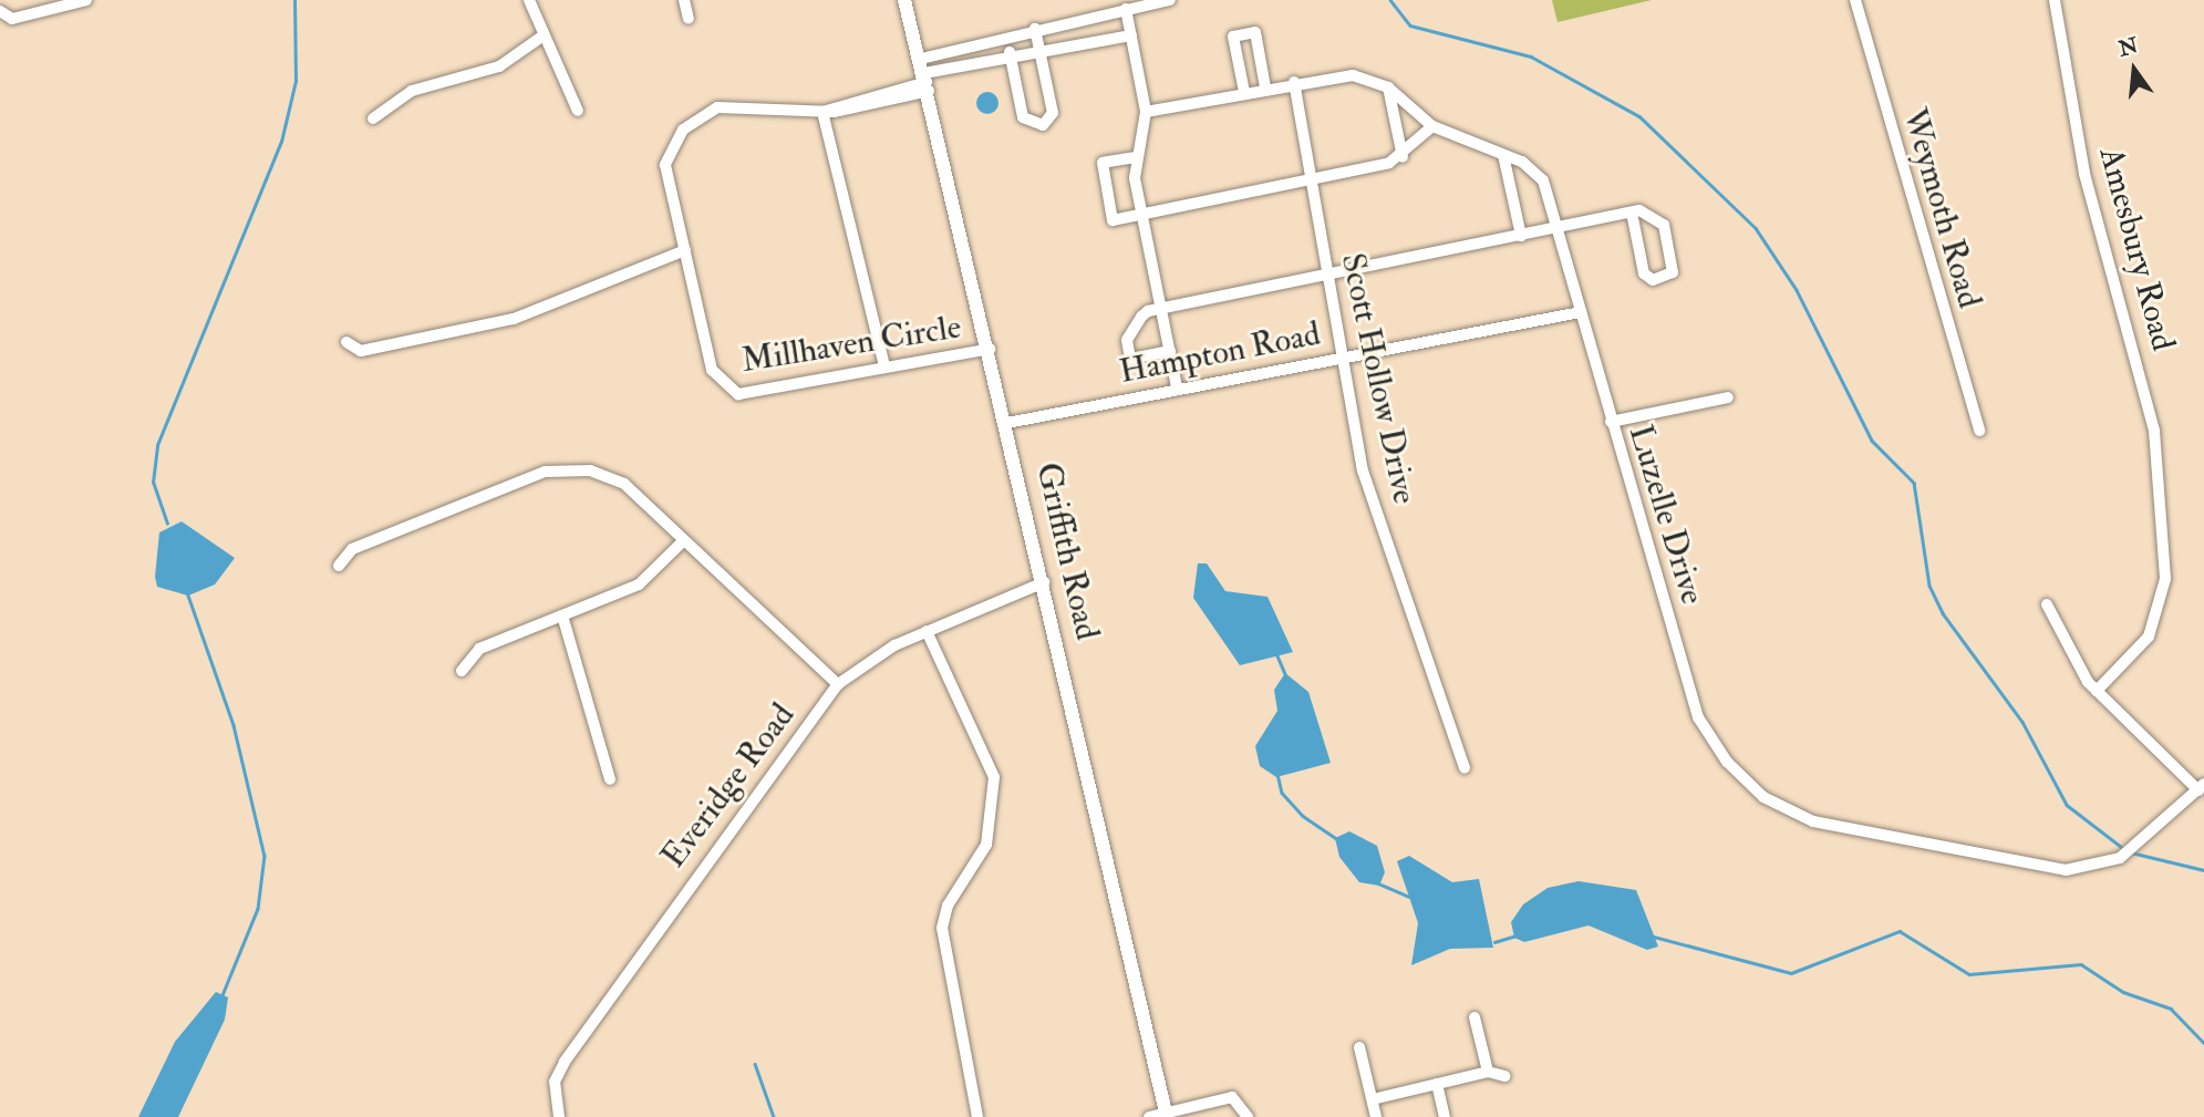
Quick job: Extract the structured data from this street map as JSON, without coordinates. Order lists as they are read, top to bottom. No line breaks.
{"streets":{"street":["Weymoth Road","Amesbury Road","Millhaven Circle","Hampton Road","Scott Hollow Drive","Luzelle Drive","Griffith Road","Everidge Road"]},"crossings":[["Millhaven Circle","Griffith Road"],["Hampton Road","Scott Hollow Drive"],["Hampton Road","Luzelle Drive"],["Hampton Road","Griffith Road"],["Scott Hollow Drive","Luzelle Drive"],["Griffith Road","Everidge Road"]],"north":"top"}
